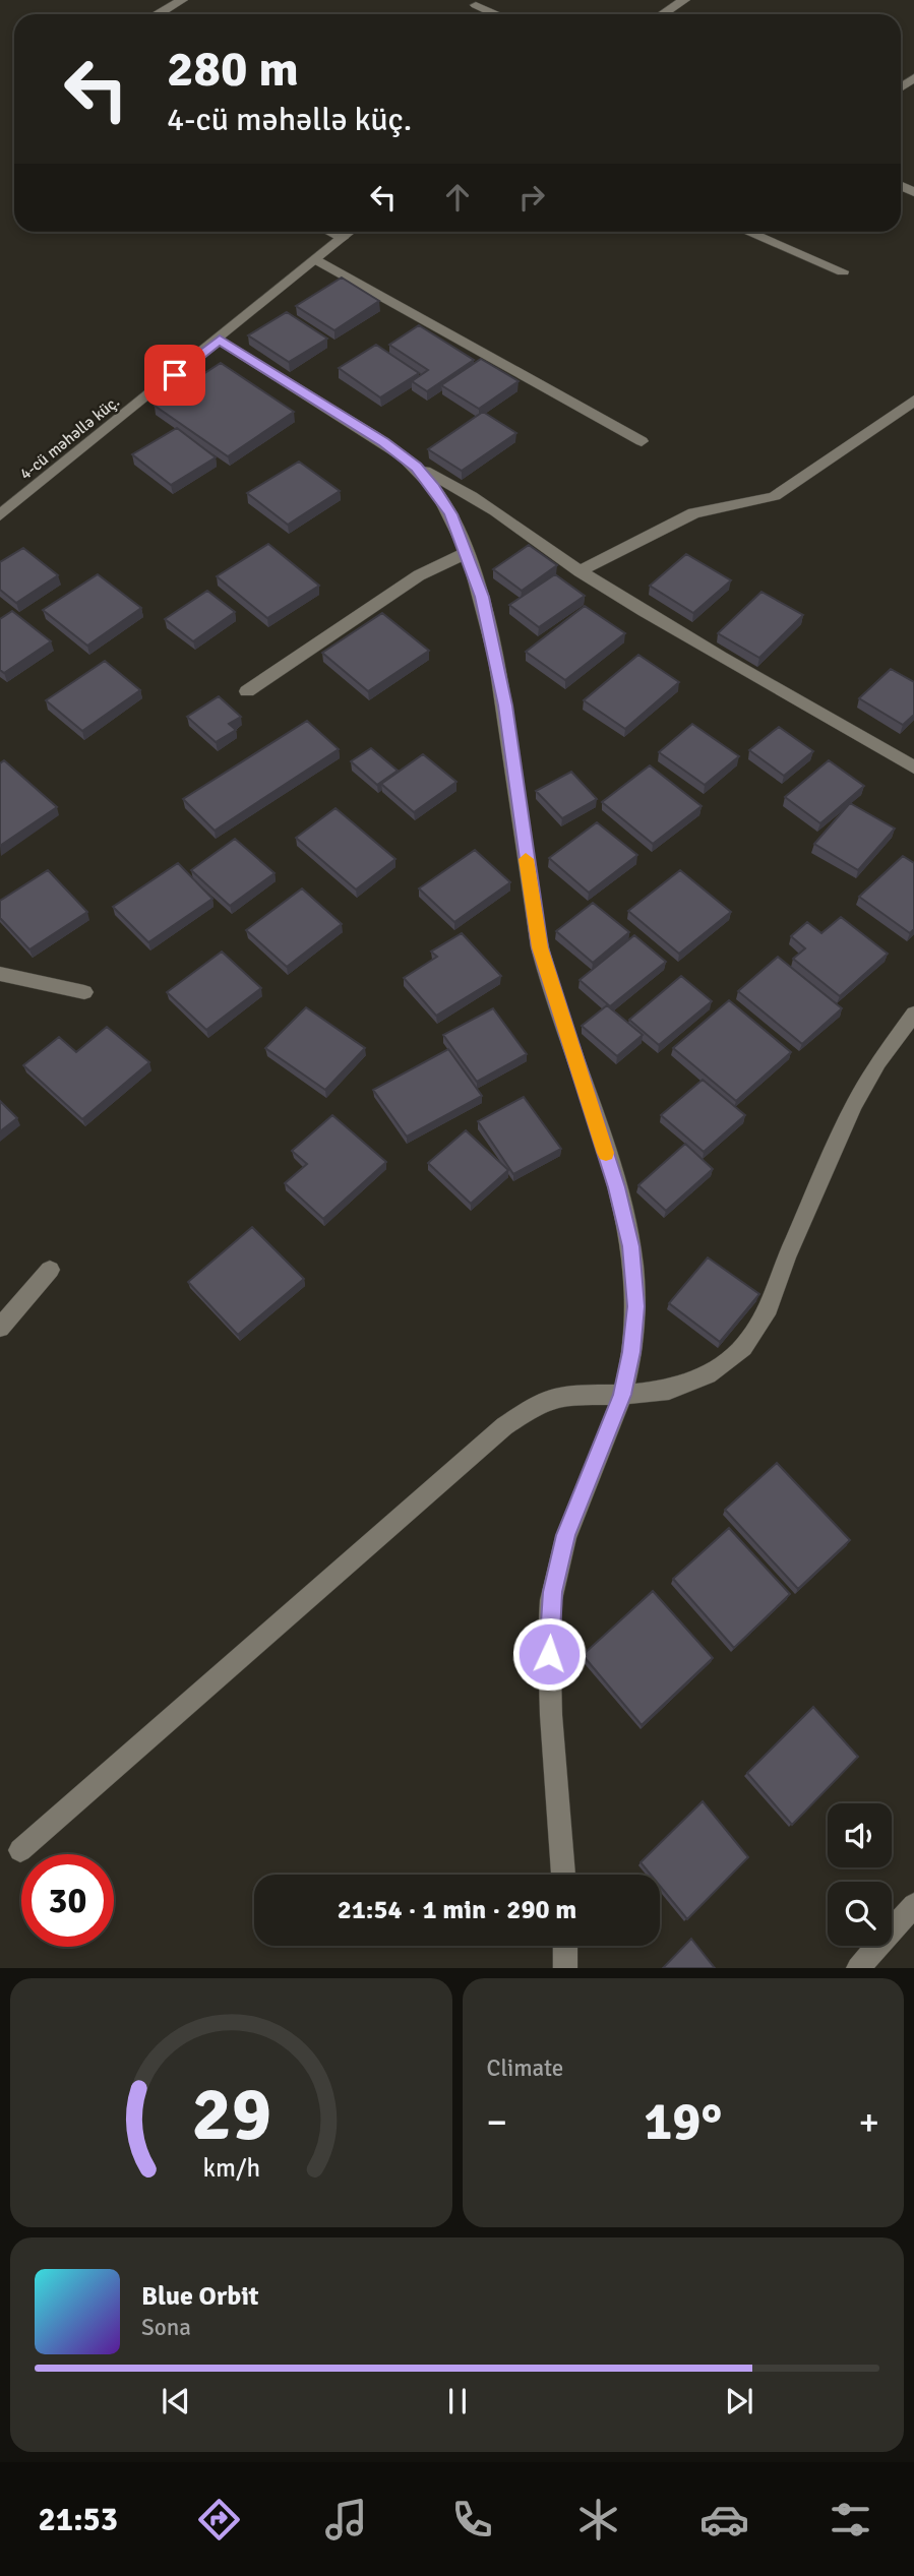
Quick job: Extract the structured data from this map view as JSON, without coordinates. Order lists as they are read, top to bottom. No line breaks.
{"streets":{"street":["4-cü məhəllə küç."]},"page":{"turn":["280 m","4-cü məhəllə küç."],"limit":"30","trip":"21:54 · 1 min · 290 m","tile":"Climate","heat":["−","19°","+"],"song":["Blue Orbit","Sona"],"tabs":"21:53","gauge":["29","km/h"]}}
